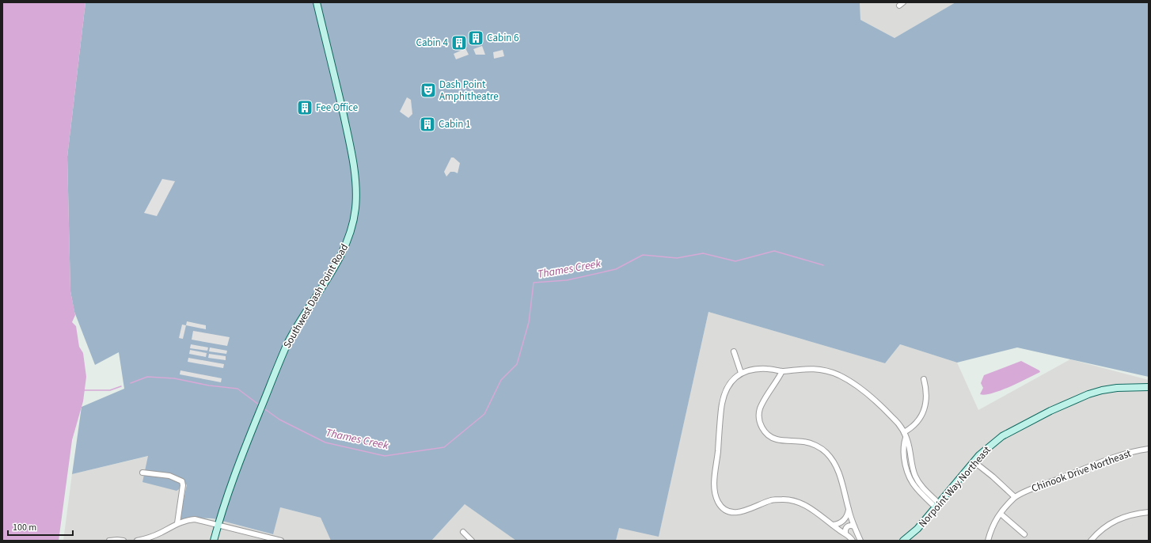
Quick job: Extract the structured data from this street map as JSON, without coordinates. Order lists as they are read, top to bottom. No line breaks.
{"streets":{"main road":["Southwest Dash Point Road","Norpoint Way Northeast"],"street":["Chinook Drive Northeast"]},"water":["Thames Creek"],"places":{"building":["Cabin 6","Cabin 4","Fee Office","Cabin 1"],"theatre":["Dash Point Amphitheatre"]},"scale_bar":"100 m"}
